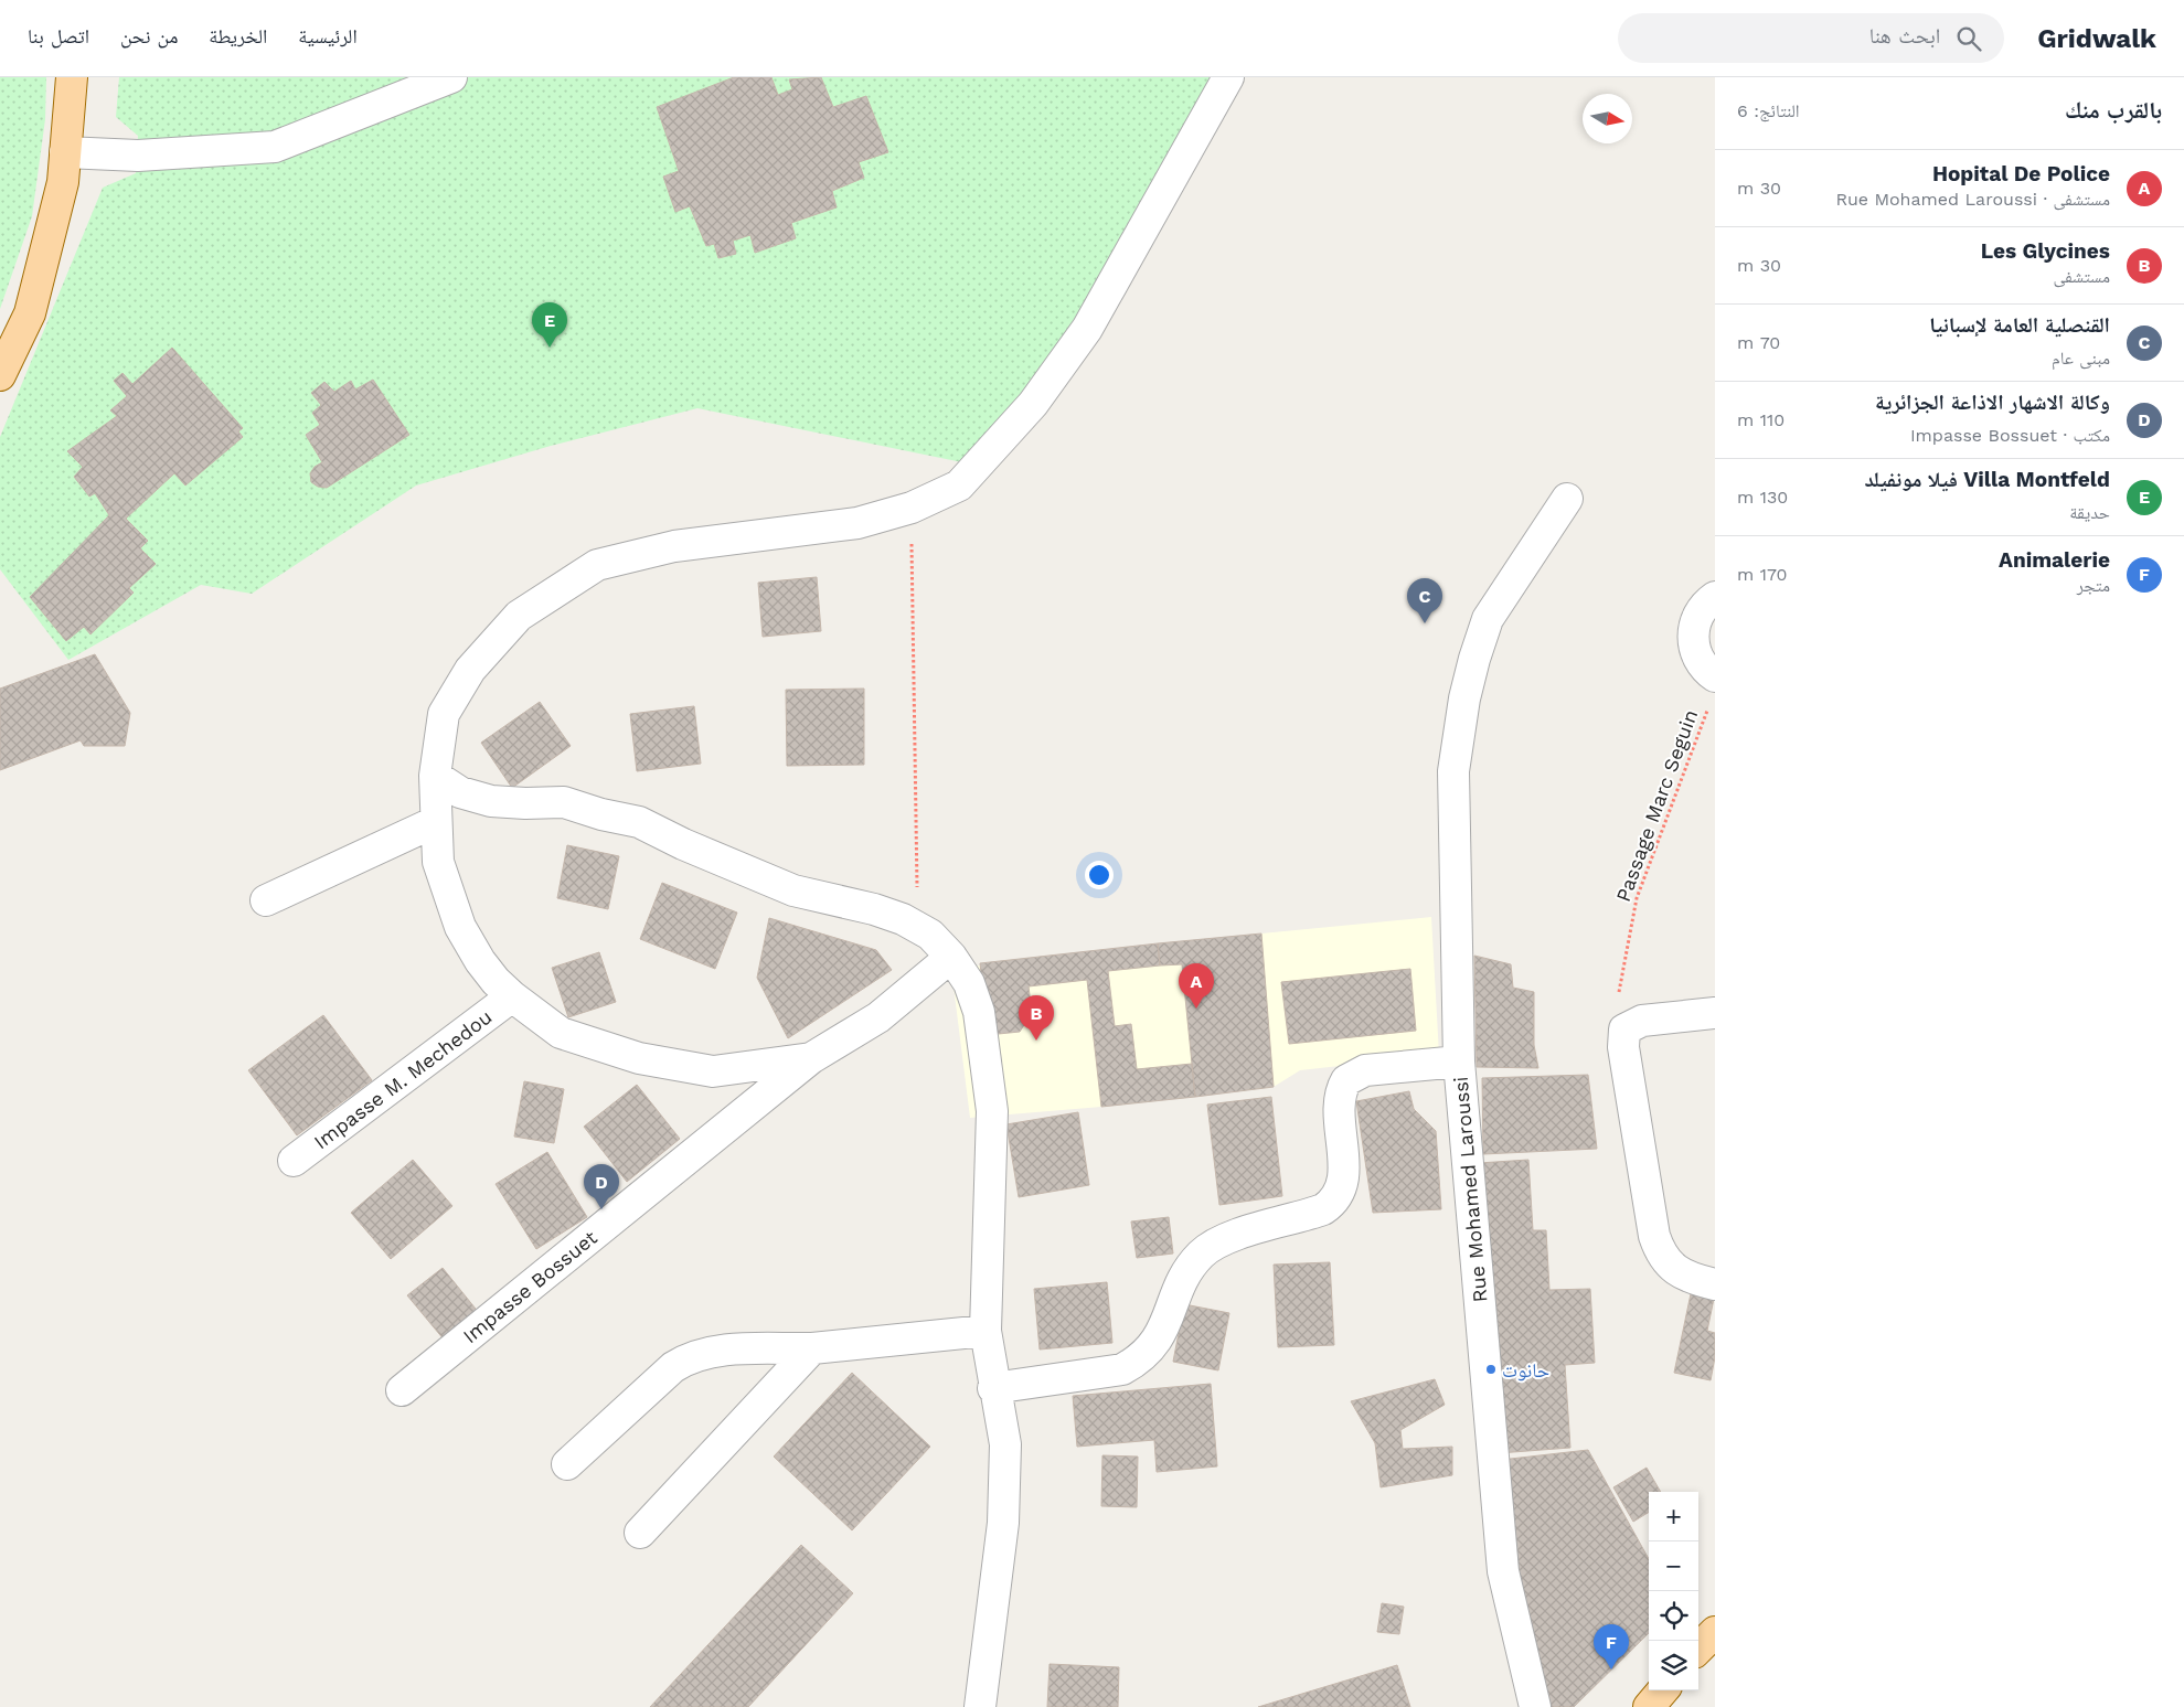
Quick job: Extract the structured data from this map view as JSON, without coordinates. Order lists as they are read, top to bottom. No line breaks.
{"streets":{"street":["Impasse M. Mechedou","Rue Mohamed Laroussi","Impasse Bossuet"],"path":["Passage Marc Seguin"]},"places":["حانوت"],"north":"right","page":{"header":"Gridwalk","search":"ابحث هنا","nav":["الرئيسية","الخريطة","من نحن","اتصل بنا"],"heading":["بالقرب منك","النتائج: 6"],"list":[{"mark":"A","name":"Hopital De Police","note":"مستشفى · Rue Mohamed Laroussi","value":"30 m"},{"mark":"B","name":"Les Glycines","note":"مستشفى","value":"30 m"},{"mark":"C","name":"القنصلية العامة لإسبانيا","note":"مبنى عام","value":"70 m"},{"mark":"D","name":"وكالة الاشهار الاذاعة الجزائرية","note":"مكتب · Impasse Bossuet","value":"110 m"},{"mark":"E","name":"Villa Montfeld فيلا مونفيلد","note":"حديقة","value":"130 m"},{"mark":"F","name":"Animalerie","note":"متجر","value":"170 m"}],"pins":["E","C","A","B","D","F"],"map_buttons":["+","−"]}}
